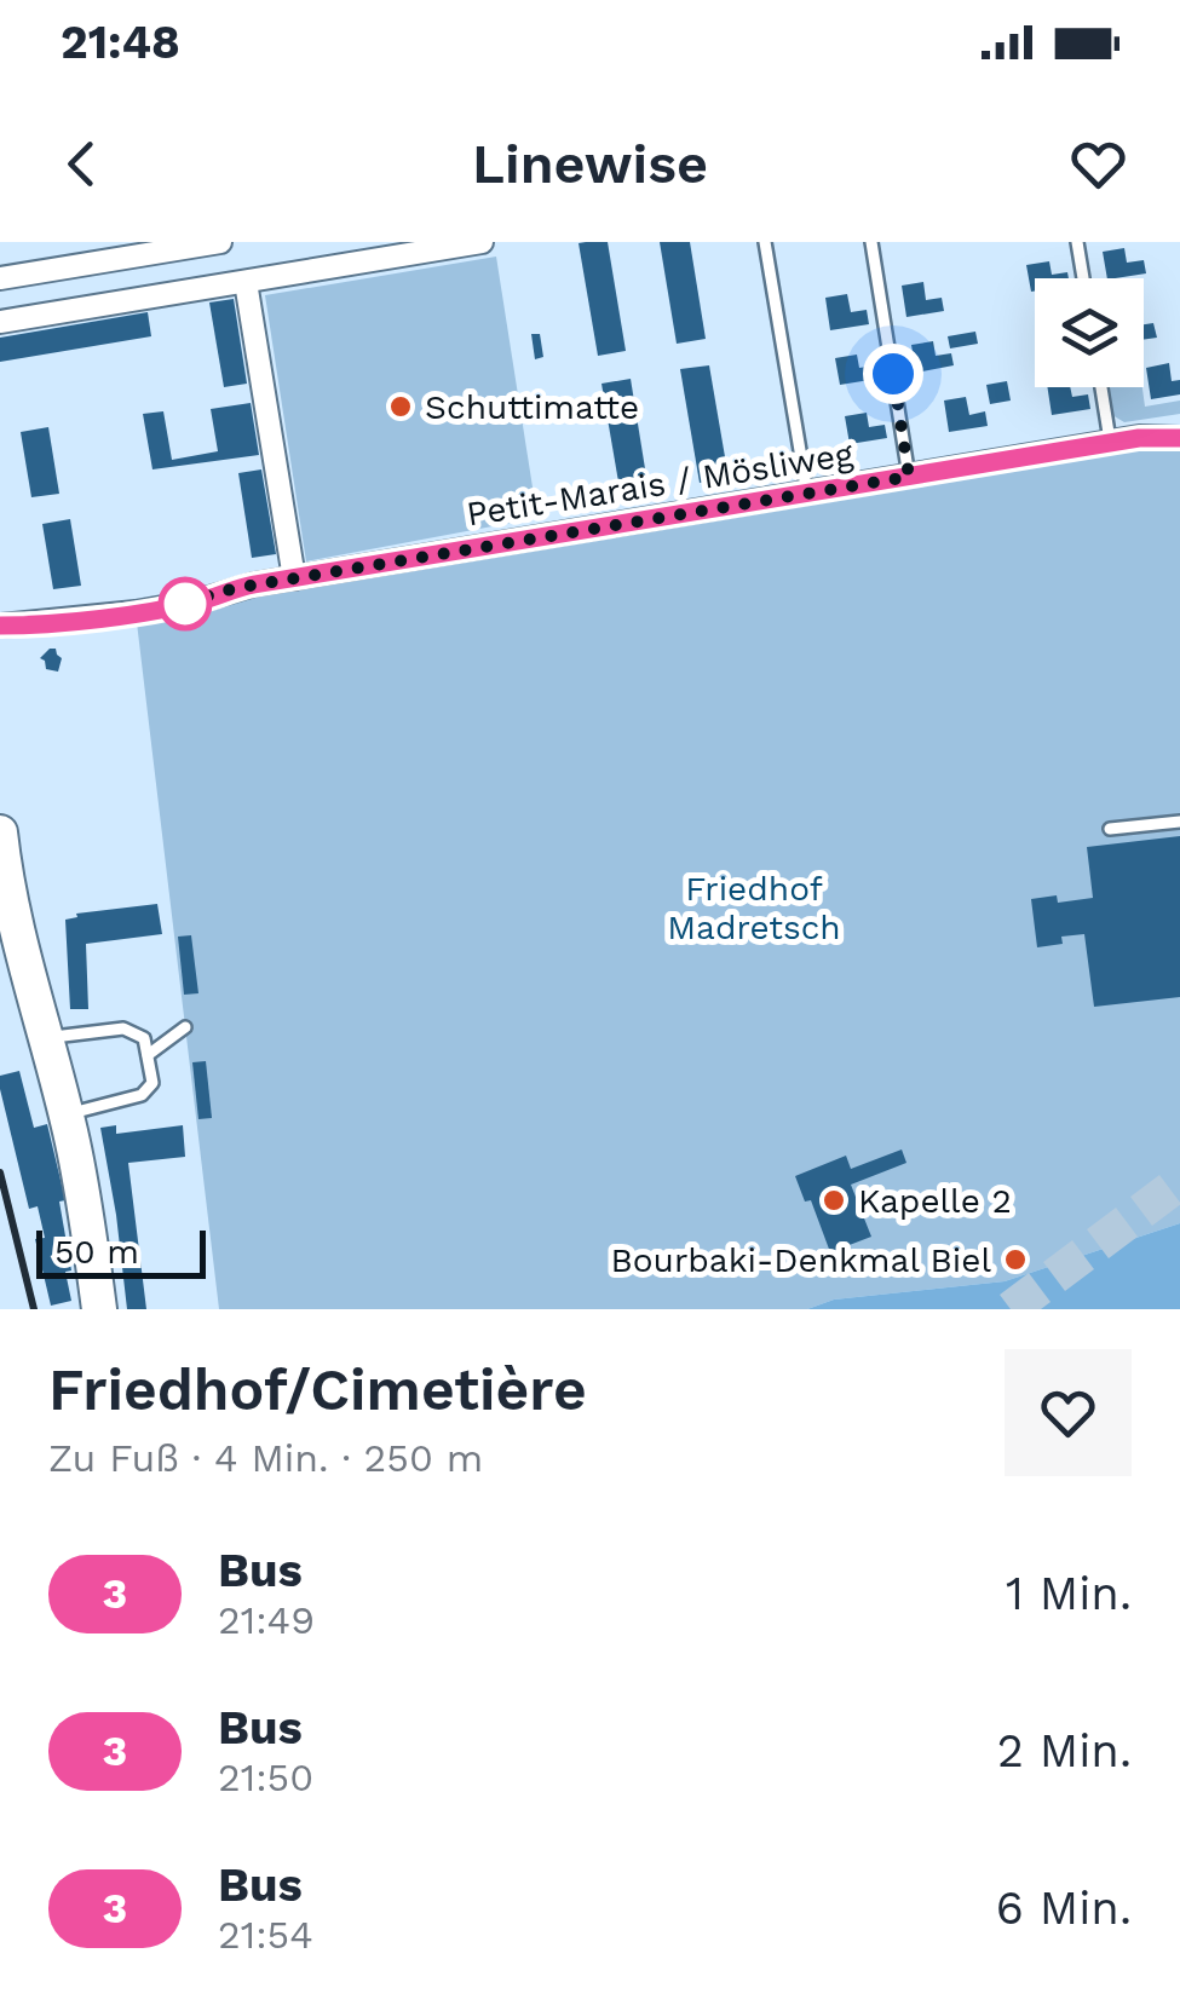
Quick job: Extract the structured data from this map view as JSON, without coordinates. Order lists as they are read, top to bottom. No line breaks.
{"streets":{"street":["Petit-Marais / Mösliweg"]},"parks":["Friedhof Madretsch"],"places":["Schuttimatte","Kapelle 2","Bourbaki-Denkmal Biel"],"lines":["bus line 3"],"scale_bar":"50 m","page":{"status":"21:48","header":"Linewise","scale":"50 m","heading":["Friedhof/Cimetière","Zu Fuß · 4 Min. · 250 m"],"list":[{"mark":"3","name":"Bus","note":"21:49","value":"1 Min."},{"mark":"3","name":"Bus","note":"21:50","value":"2 Min."},{"mark":"3","name":"Bus","note":"21:54","value":"6 Min."}]}}
